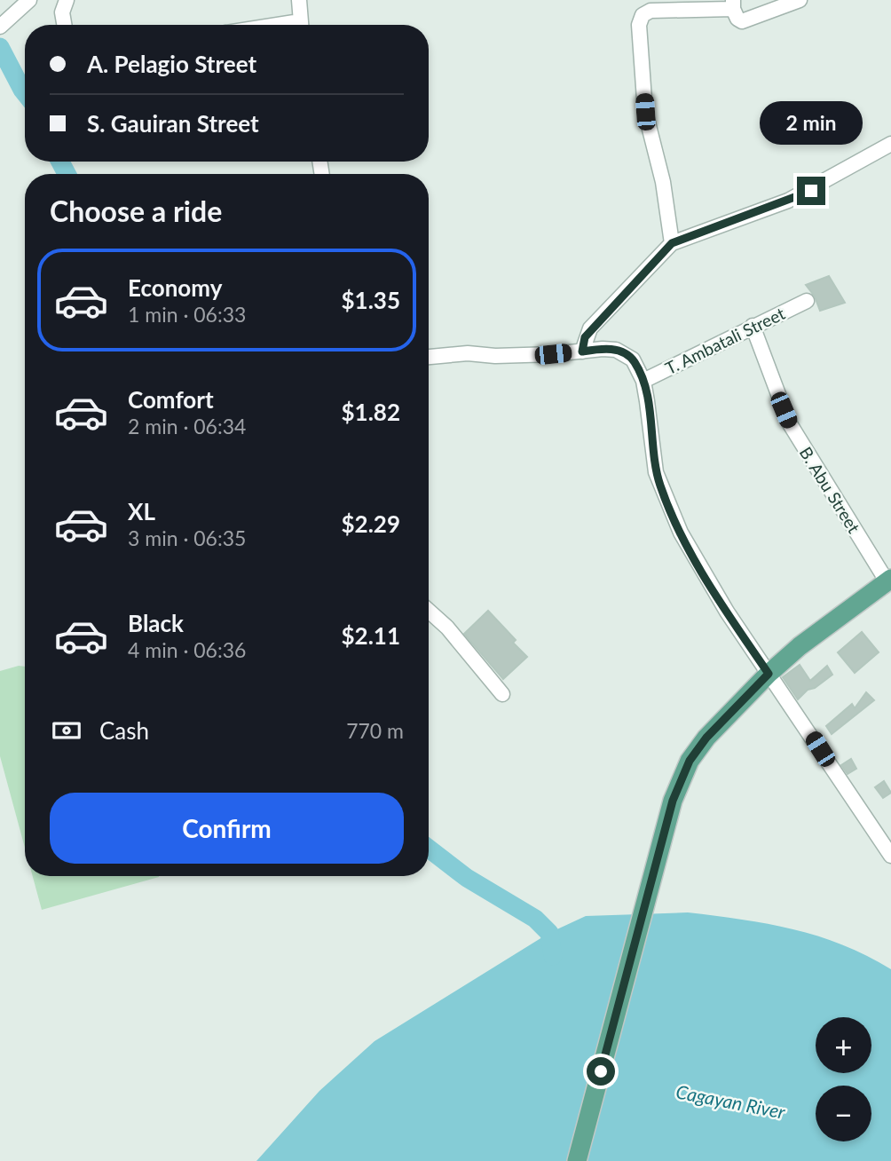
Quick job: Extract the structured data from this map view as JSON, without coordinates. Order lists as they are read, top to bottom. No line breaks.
{"streets":{"street":["T. Ambatali Street","B. Abu Street"]},"crossings":[["T. Ambatali Street","B. Abu Street"]],"water":["Cagayan River"],"page":{"banner":["A. Pelagio Street","S. Gauiran Street"],"bubble":"2 min","heading":"Choose a ride","list":[{"name":"Economy","note":"1 min · 06:33","value":"$1.35"},{"name":"Comfort","note":"2 min · 06:34","value":"$1.82"},{"name":"XL","note":"3 min · 06:35","value":"$2.29"},{"name":"Black","note":"4 min · 06:36","value":"$2.11"}],"pay":["Cash","770 m"],"buttons":"Confirm","map_buttons":["+","−"]}}
